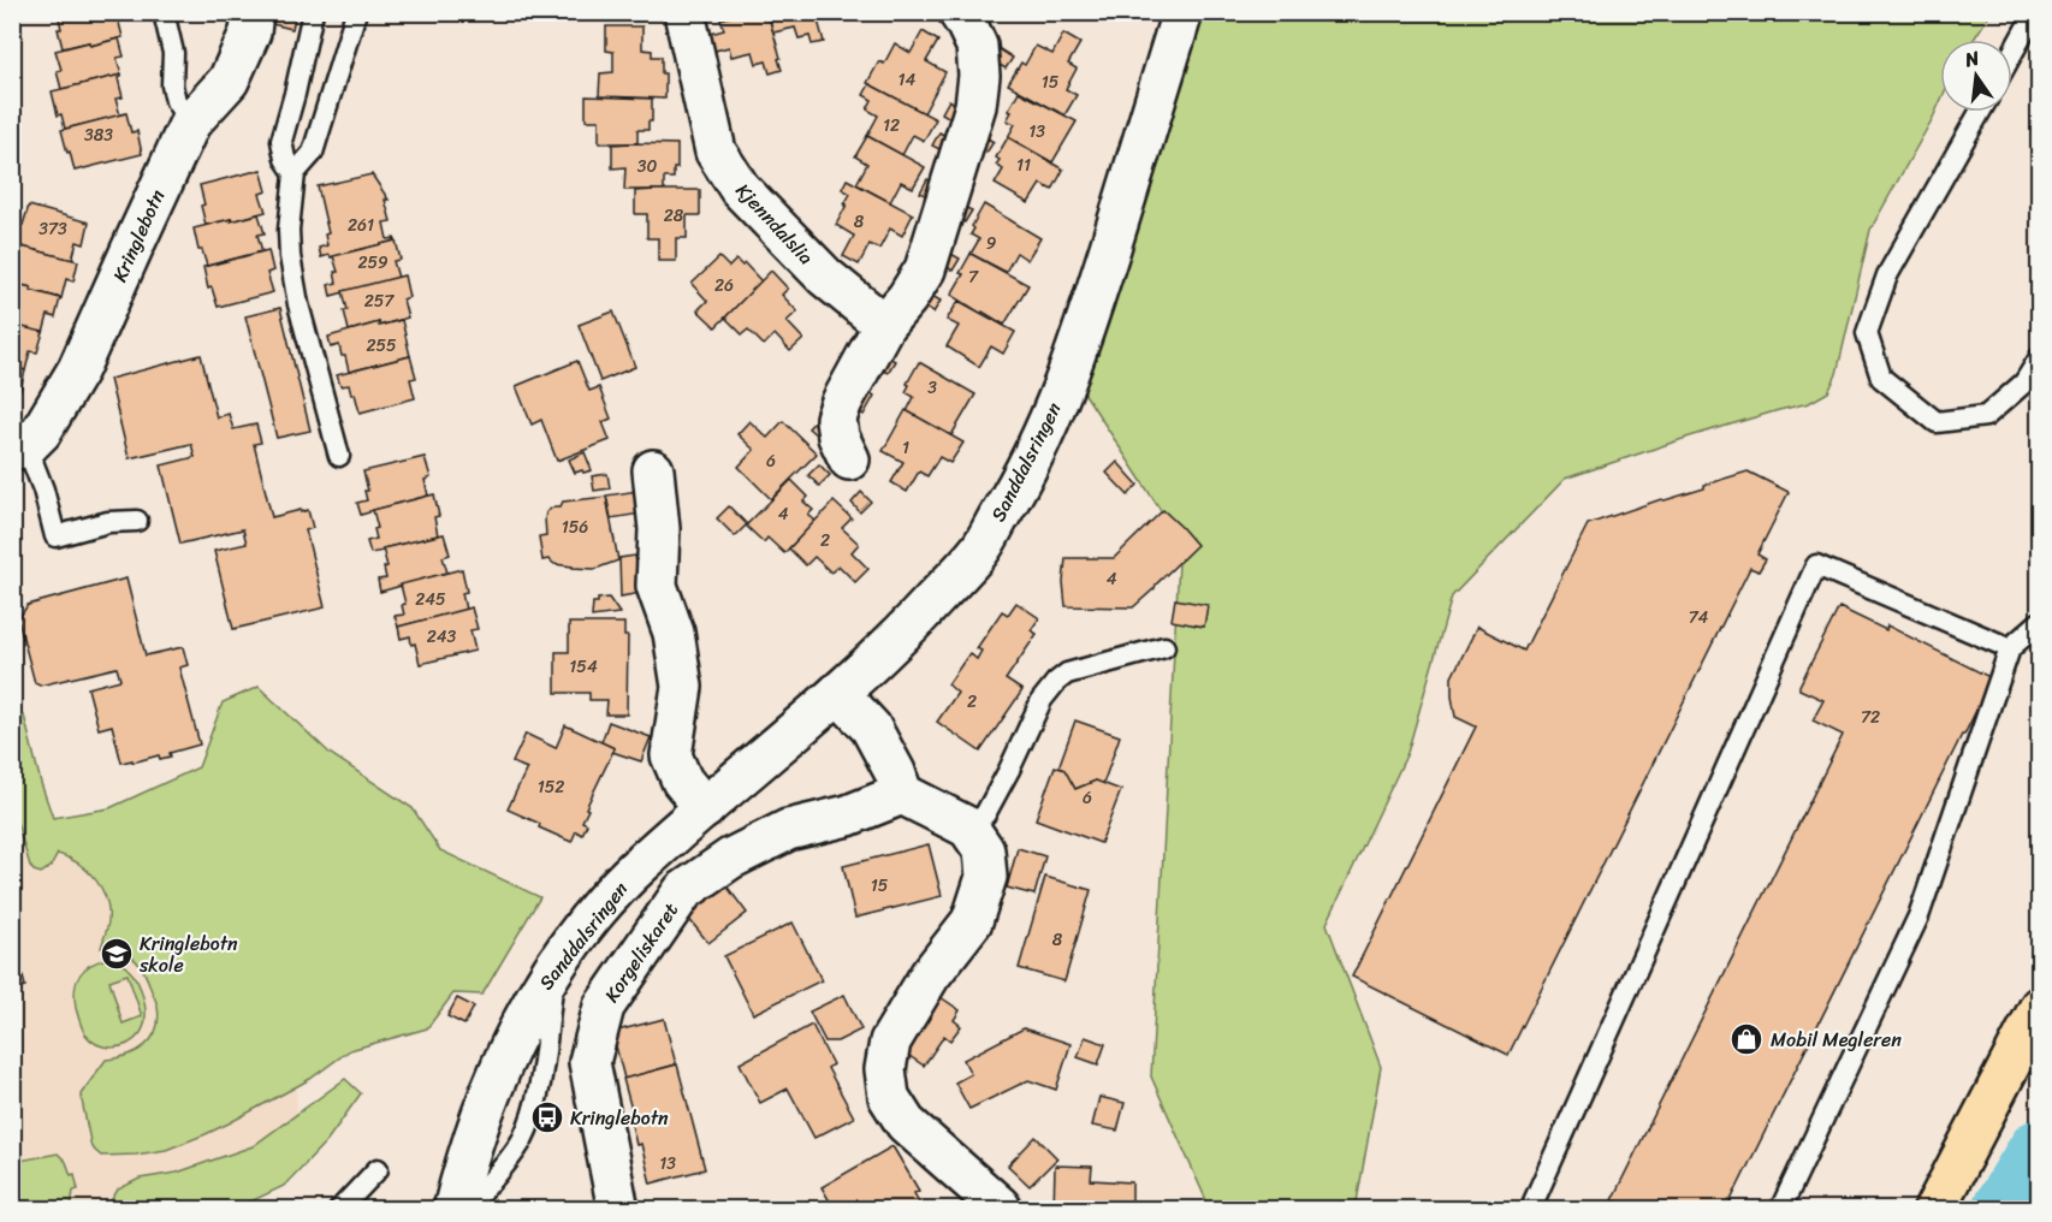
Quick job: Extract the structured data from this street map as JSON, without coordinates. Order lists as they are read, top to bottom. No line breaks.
{"streets":{"street":["Kjenndalslia","Kringlebotn","Sanddalsringen","Korgeliskaret"]},"places":{"school or university":["Kringlebotn skole"],"shop":["Mobil Megleren"],"bus stop":["Kringlebotn"]},"house_numbers":["14","15","12","13","383","11","30","28","8","261","373","9","259","7","26","257","255","3","1","6","4","156","2","4","245","74","243","154","2","72","152","6","15","8","13"],"north":"top"}
